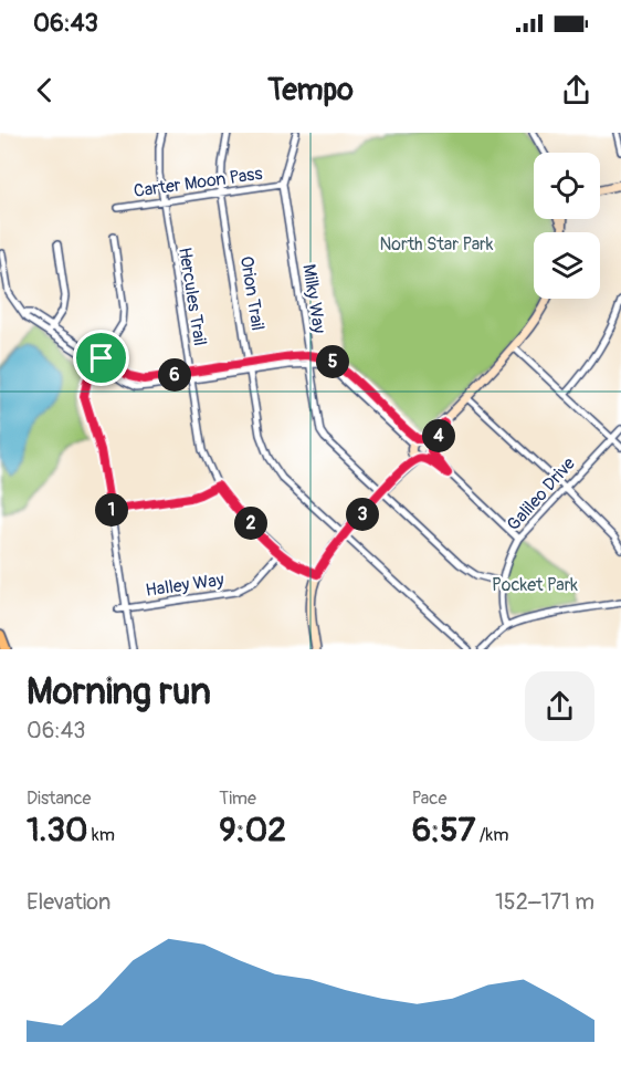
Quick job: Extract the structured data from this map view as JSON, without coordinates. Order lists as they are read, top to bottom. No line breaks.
{"streets":{"street":["Carter Moon Pass","Orion Trail","Hercules Trail","Milky Way","Galileo Drive","Halley Way"]},"crossings":[["Carter Moon Pass","Orion Trail"],["Carter Moon Pass","Hercules Trail"],["Carter Moon Pass","Milky Way"],["Hercules Trail","Halley Way"],["Milky Way","Galileo Drive"]],"parks":["North Star Park","Pocket Park"],"page":{"status":"06:43","header":"Tempo","pins":["5","6","4","1","3","2"],"heading":["Morning run","06:43"],"stats":[["Distance","1.30 km"],["Time","9:02"],["Pace","6:57 /km"]],"chart":["Elevation","152–171 m"]}}
